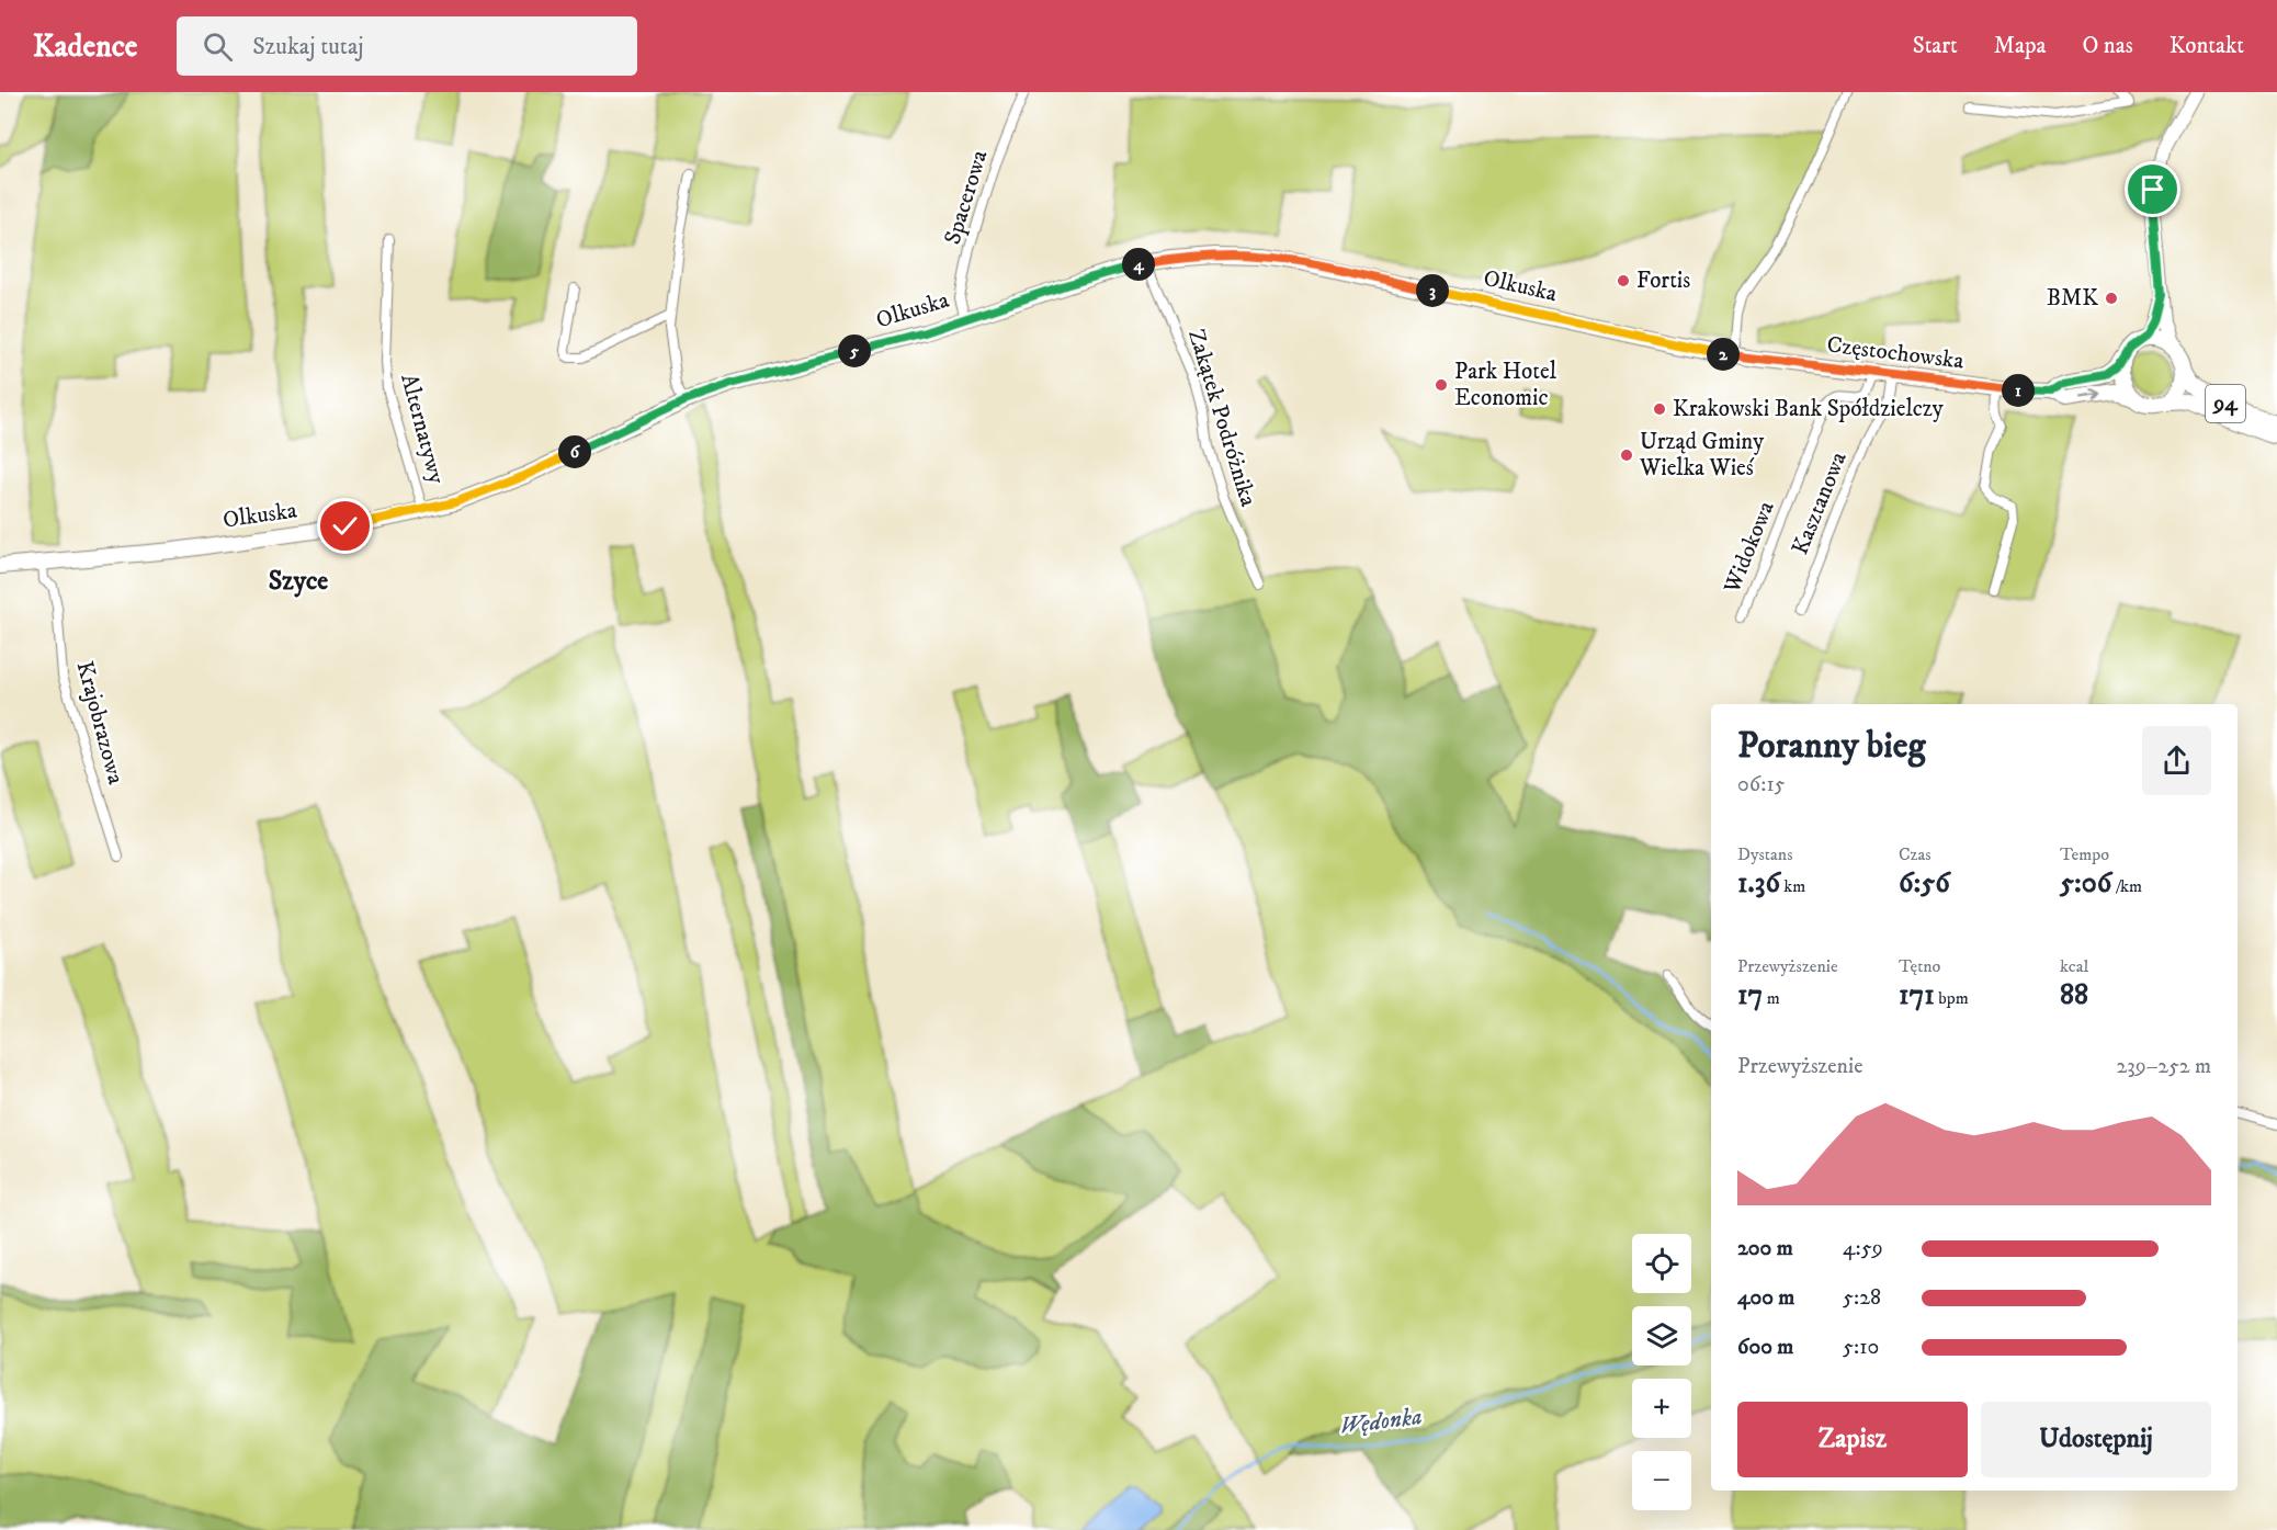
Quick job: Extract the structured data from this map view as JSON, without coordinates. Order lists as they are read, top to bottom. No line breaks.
{"streets":{"main road":["Olkuska","Częstochowska","94"],"street":["Spacerowa","Zakątek Podróżnika","Alternatywy","Kasztanowa","Widokowa","Krajobrazowa"]},"crossings":[["Spacerowa","Olkuska"],["Olkuska","Częstochowska"],["Olkuska","Zakątek Podróżnika"],["Olkuska","Alternatywy"],["Olkuska","Krajobrazowa"],["Częstochowska","94"],["Częstochowska","Kasztanowa"],["Częstochowska","Widokowa"]],"districts":["Szyce"],"water":["Wędonka"],"places":["Fortis","BMK","Park Hotel Economic","Krakowski Bank Spółdzielczy","Urząd Gminy Wielka Wieś"],"page":{"header":"Kadence","search":"Szukaj tutaj","nav":["Start","Mapa","O nas","Kontakt"],"pins":["4","3","5","2","1","6"],"heading":["Poranny bieg","06:15"],"stats":[["Dystans","1.36 km"],["Czas","6:56"],["Tempo","5:06 /km"],["Przewyższenie","17 m"],["Tętno","171 bpm"],["kcal","88"]],"chart":["Przewyższenie","239–252 m"],"list":[{"name":"200 m","note":"4:59"},{"name":"400 m","note":"5:28"},{"name":"600 m","note":"5:10"}],"map_buttons":["+","−"],"buttons":["Zapisz","Udostępnij"]}}
